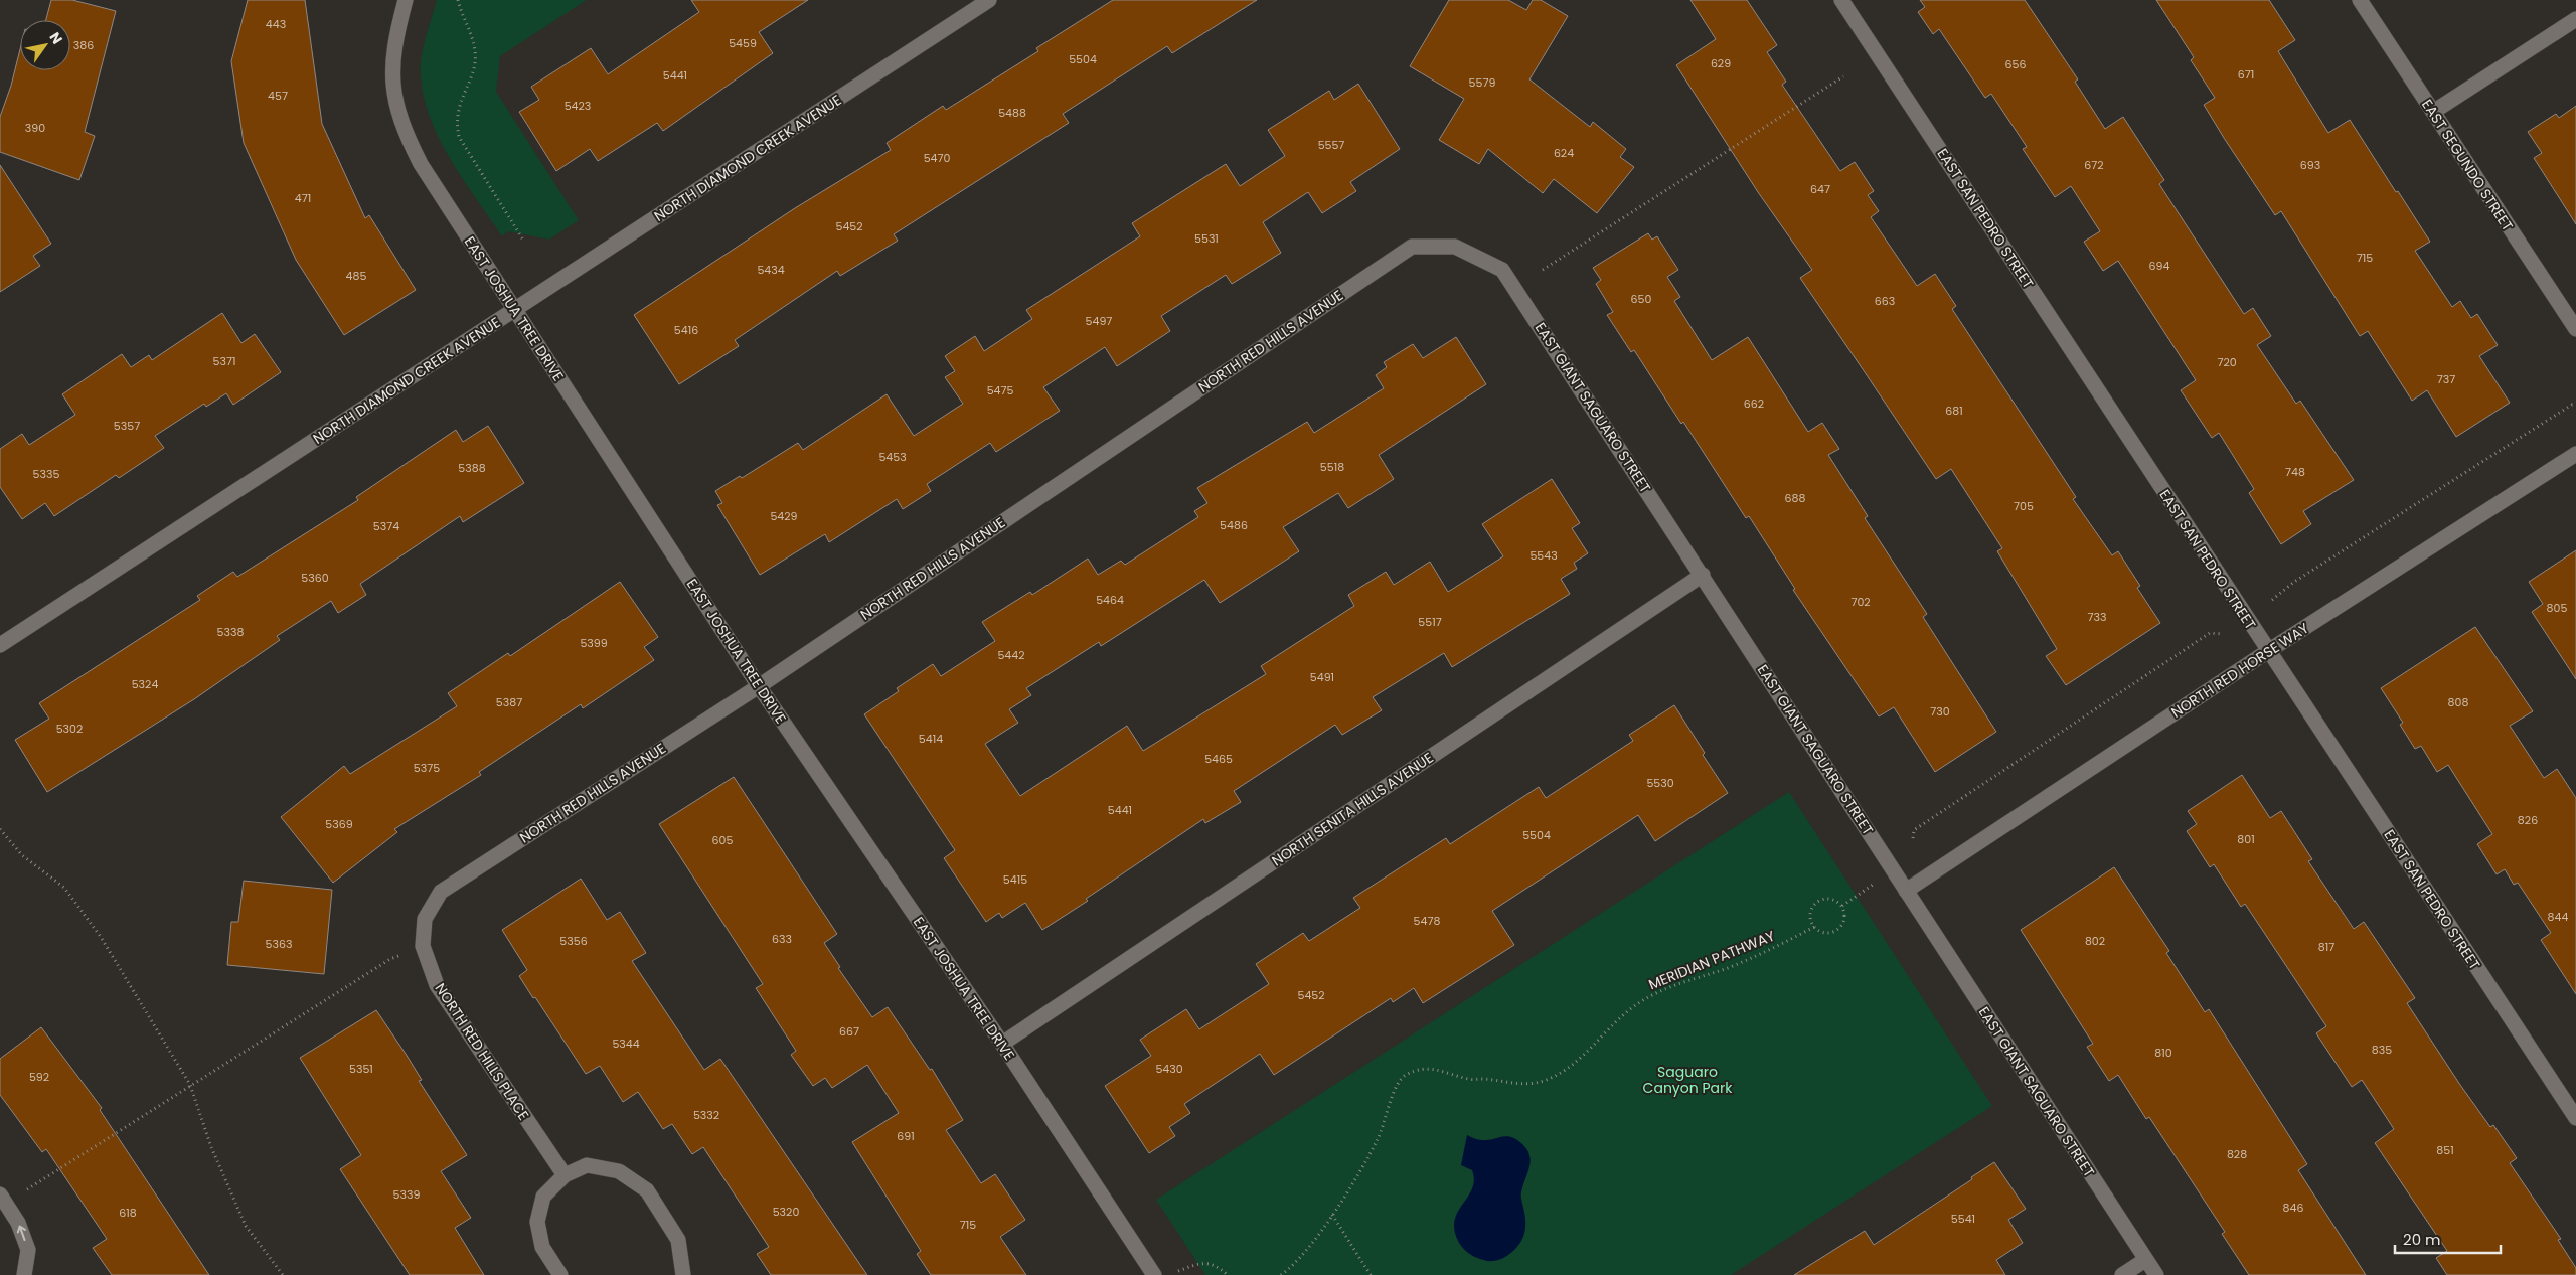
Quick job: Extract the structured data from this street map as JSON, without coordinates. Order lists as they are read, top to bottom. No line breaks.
{"streets":{"street":["NORTH DIAMOND CREEK AVENUE","EAST SEGUNDO STREET","EAST SAN PEDRO STREET","EAST JOSHUA TREE DRIVE","NORTH RED HILLS AVENUE","EAST GIANT SAGUARO STREET","NORTH RED HORSE WAY","NORTH SENITA HILLS AVENUE","NORTH RED HILLS PLACE"],"path":["MERIDIAN PATHWAY"]},"crossings":[["NORTH DIAMOND CREEK AVENUE","EAST JOSHUA TREE DRIVE"],["EAST SAN PEDRO STREET","NORTH RED HORSE WAY"],["EAST JOSHUA TREE DRIVE","NORTH RED HILLS AVENUE"],["EAST JOSHUA TREE DRIVE","NORTH SENITA HILLS AVENUE"],["NORTH RED HILLS AVENUE","EAST GIANT SAGUARO STREET"],["NORTH RED HILLS AVENUE","NORTH RED HILLS PLACE"],["EAST GIANT SAGUARO STREET","NORTH RED HORSE WAY"],["EAST GIANT SAGUARO STREET","NORTH SENITA HILLS AVENUE"]],"parks":["Saguaro Canyon Park"],"house_numbers":["443","5459","386","5504","629","656","671","5441","5579","457","5423","5488","390","5557","624","5470","672","693","647","471","5452","5531","715","694","5434","485","650","663","5497","5416","5371","720","737","5475","662","681","5357","5453","5518","5388","748","5335","688","705","5429","5486","5374","5543","5360","5464","702","805","733","5517","5338","5399","5442","5491","5324","5387","808","730","5302","5414","5465","5375","5530","5441","826","5369","5504","801","605","5415","844","5478","633","5356","802","5363","817","5452","667","5344","835","810","5351","5430","592","5332","691","851","828","5339","846","5320","618","5541","715"],"scale_bar":"20 m","north":"top right"}
